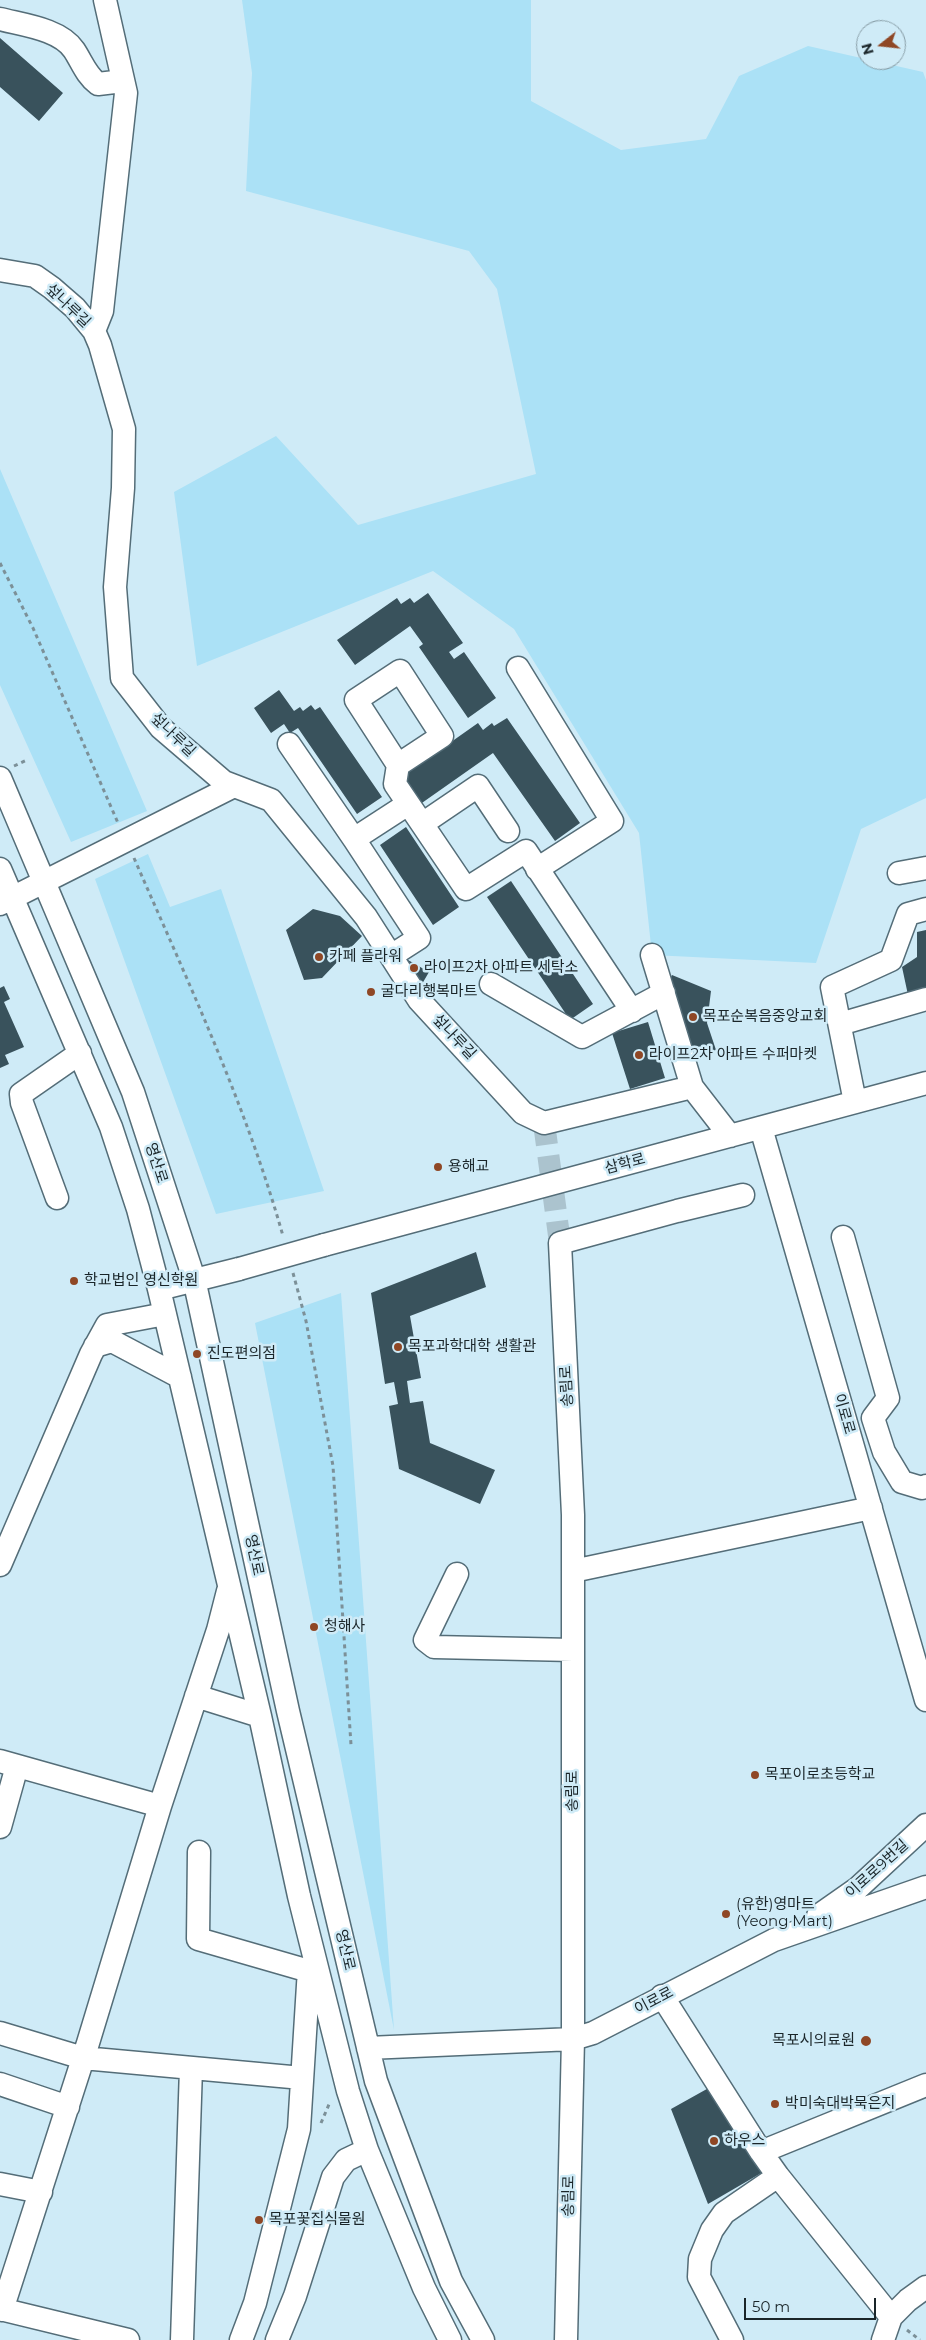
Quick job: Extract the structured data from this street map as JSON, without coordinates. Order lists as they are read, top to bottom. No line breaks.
{"streets":{"street":["섶나루길","영산로","삼학로","송림로","이로로","이로로9번길"]},"crossings":[["영산로","삼학로"],["영산로","이로로"],["삼학로","이로로"],["송림로","이로로"],["이로로","이로로9번길"]],"places":["카페 플라워","라이프2차 아파트 세탁소","굴다리행복마트","목포순복음중앙교회","라이프2차 아파트 수퍼마켓","용해교","학교법인 영신학원","목포과학대학 생활관","진도편의점","청해사","목포이로초등학교","(유한)영마트 (Yeong Mart)","목포시의료원","박미숙대박묵은지","하우스","목포꽃집식물원"],"scale_bar":"50 m","north":"left"}
